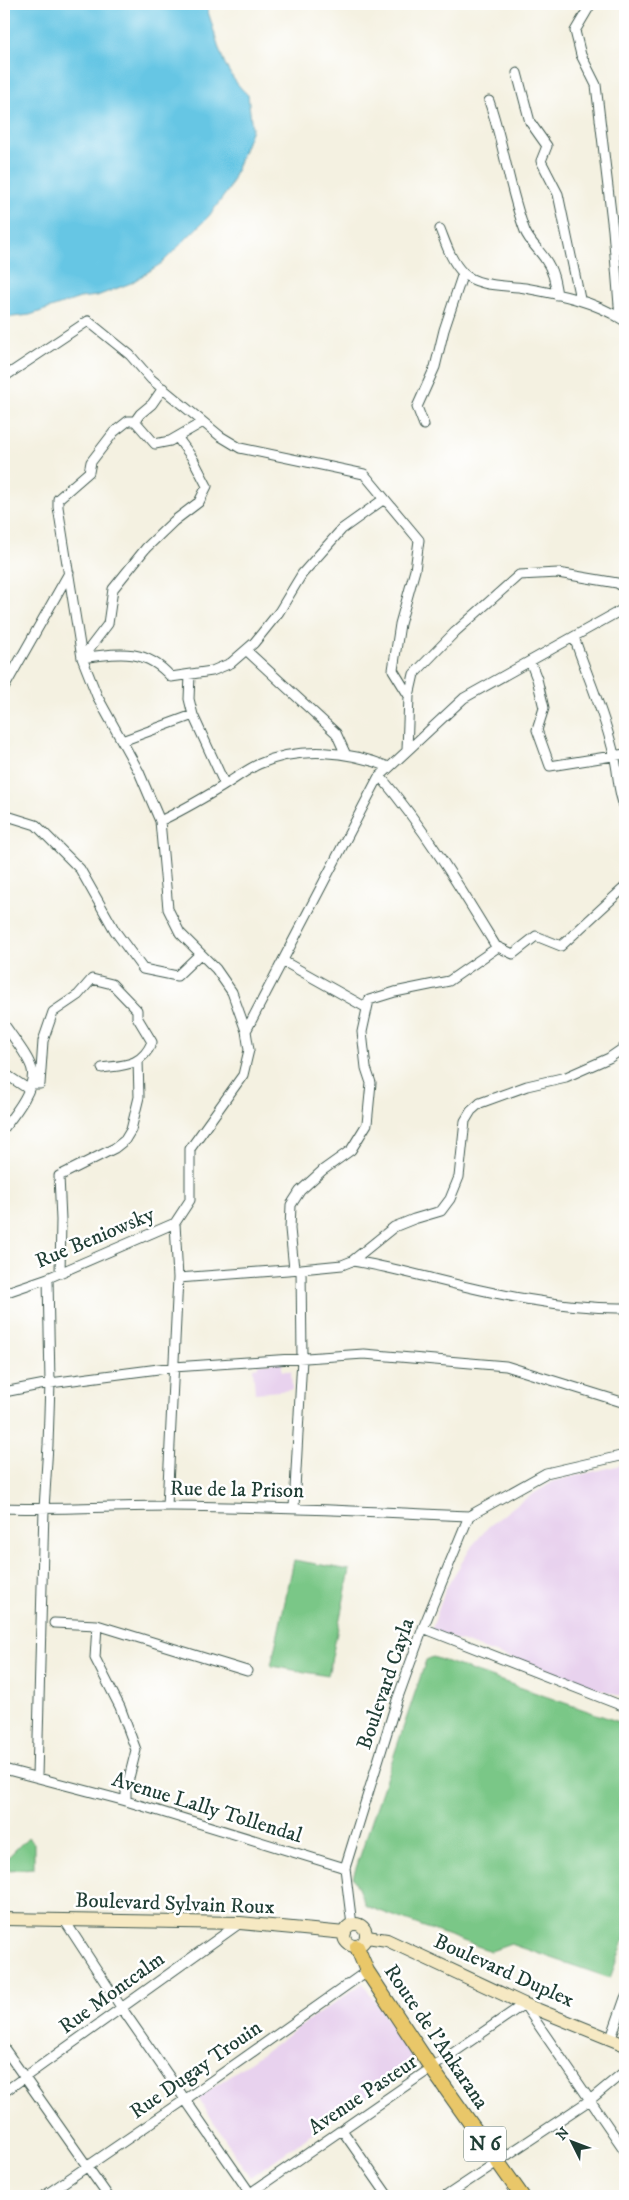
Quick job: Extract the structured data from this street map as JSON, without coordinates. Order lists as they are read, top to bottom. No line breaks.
{"streets":{"main road":["Boulevard Sylvain Roux","Boulevard Duplex","Route de l'Ankarana","N 6"],"street":["Rue Beniowsky","Rue de la Prison","Boulevard Cayla","Avenue Lally Tollendal","Rue Montcalm","Rue Dugay Trouin","Avenue Pasteur"]},"crossings":[["Rue de la Prison","Boulevard Cayla"],["Boulevard Cayla","Avenue Lally Tollendal"],["Boulevard Sylvain Roux","Rue Montcalm"],["Boulevard Sylvain Roux","Route de l'Ankarana"],["Boulevard Duplex","Route de l'Ankarana"],["Boulevard Duplex","Avenue Pasteur"],["Route de l'Ankarana","Rue Dugay Trouin"],["Route de l'Ankarana","Avenue Pasteur"]],"north":"top left"}
